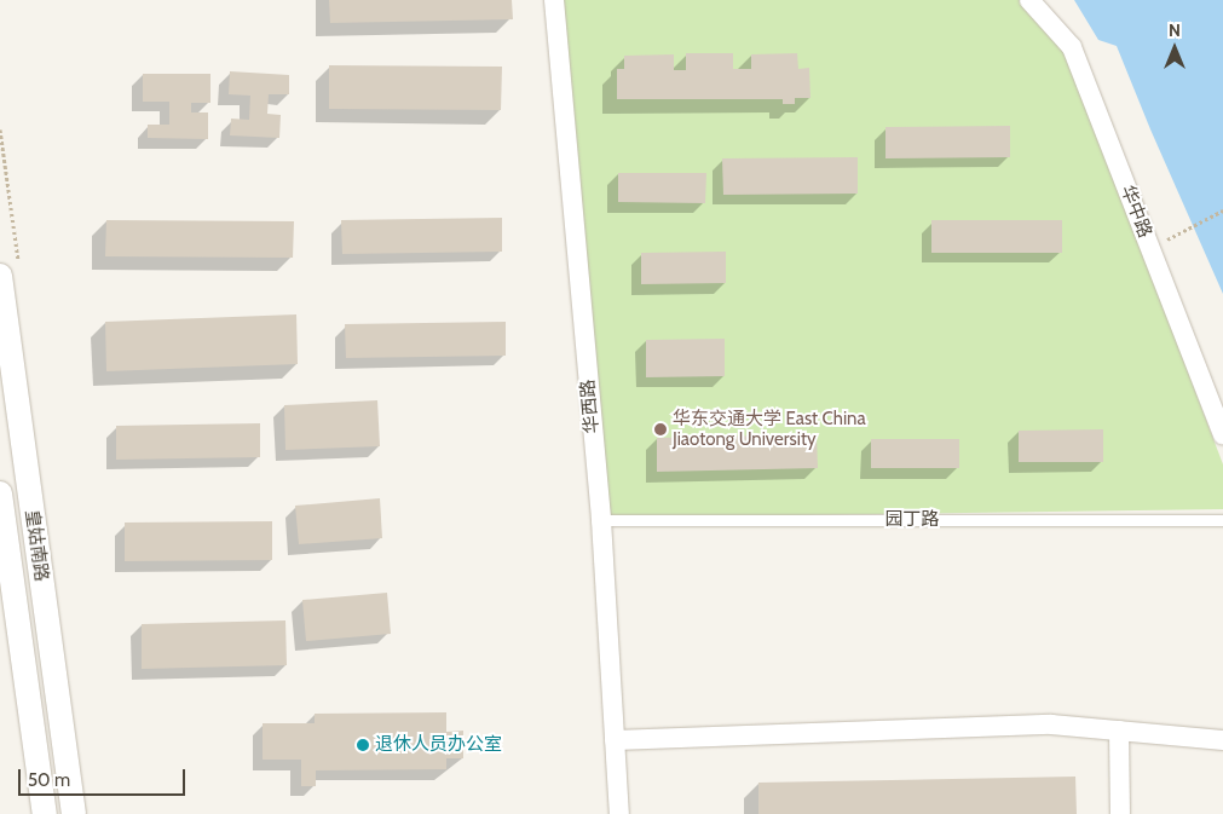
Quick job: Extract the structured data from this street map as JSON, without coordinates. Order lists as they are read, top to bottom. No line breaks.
{"streets":{"street":["华中路","华西路","皇姑南路"],"lane":["园丁路"]},"crossings":[["华西路","园丁路"]],"places":["华东交通大学 East China Jiaotong University","退休人员办公室"],"scale_bar":"50 m","north":"top"}
